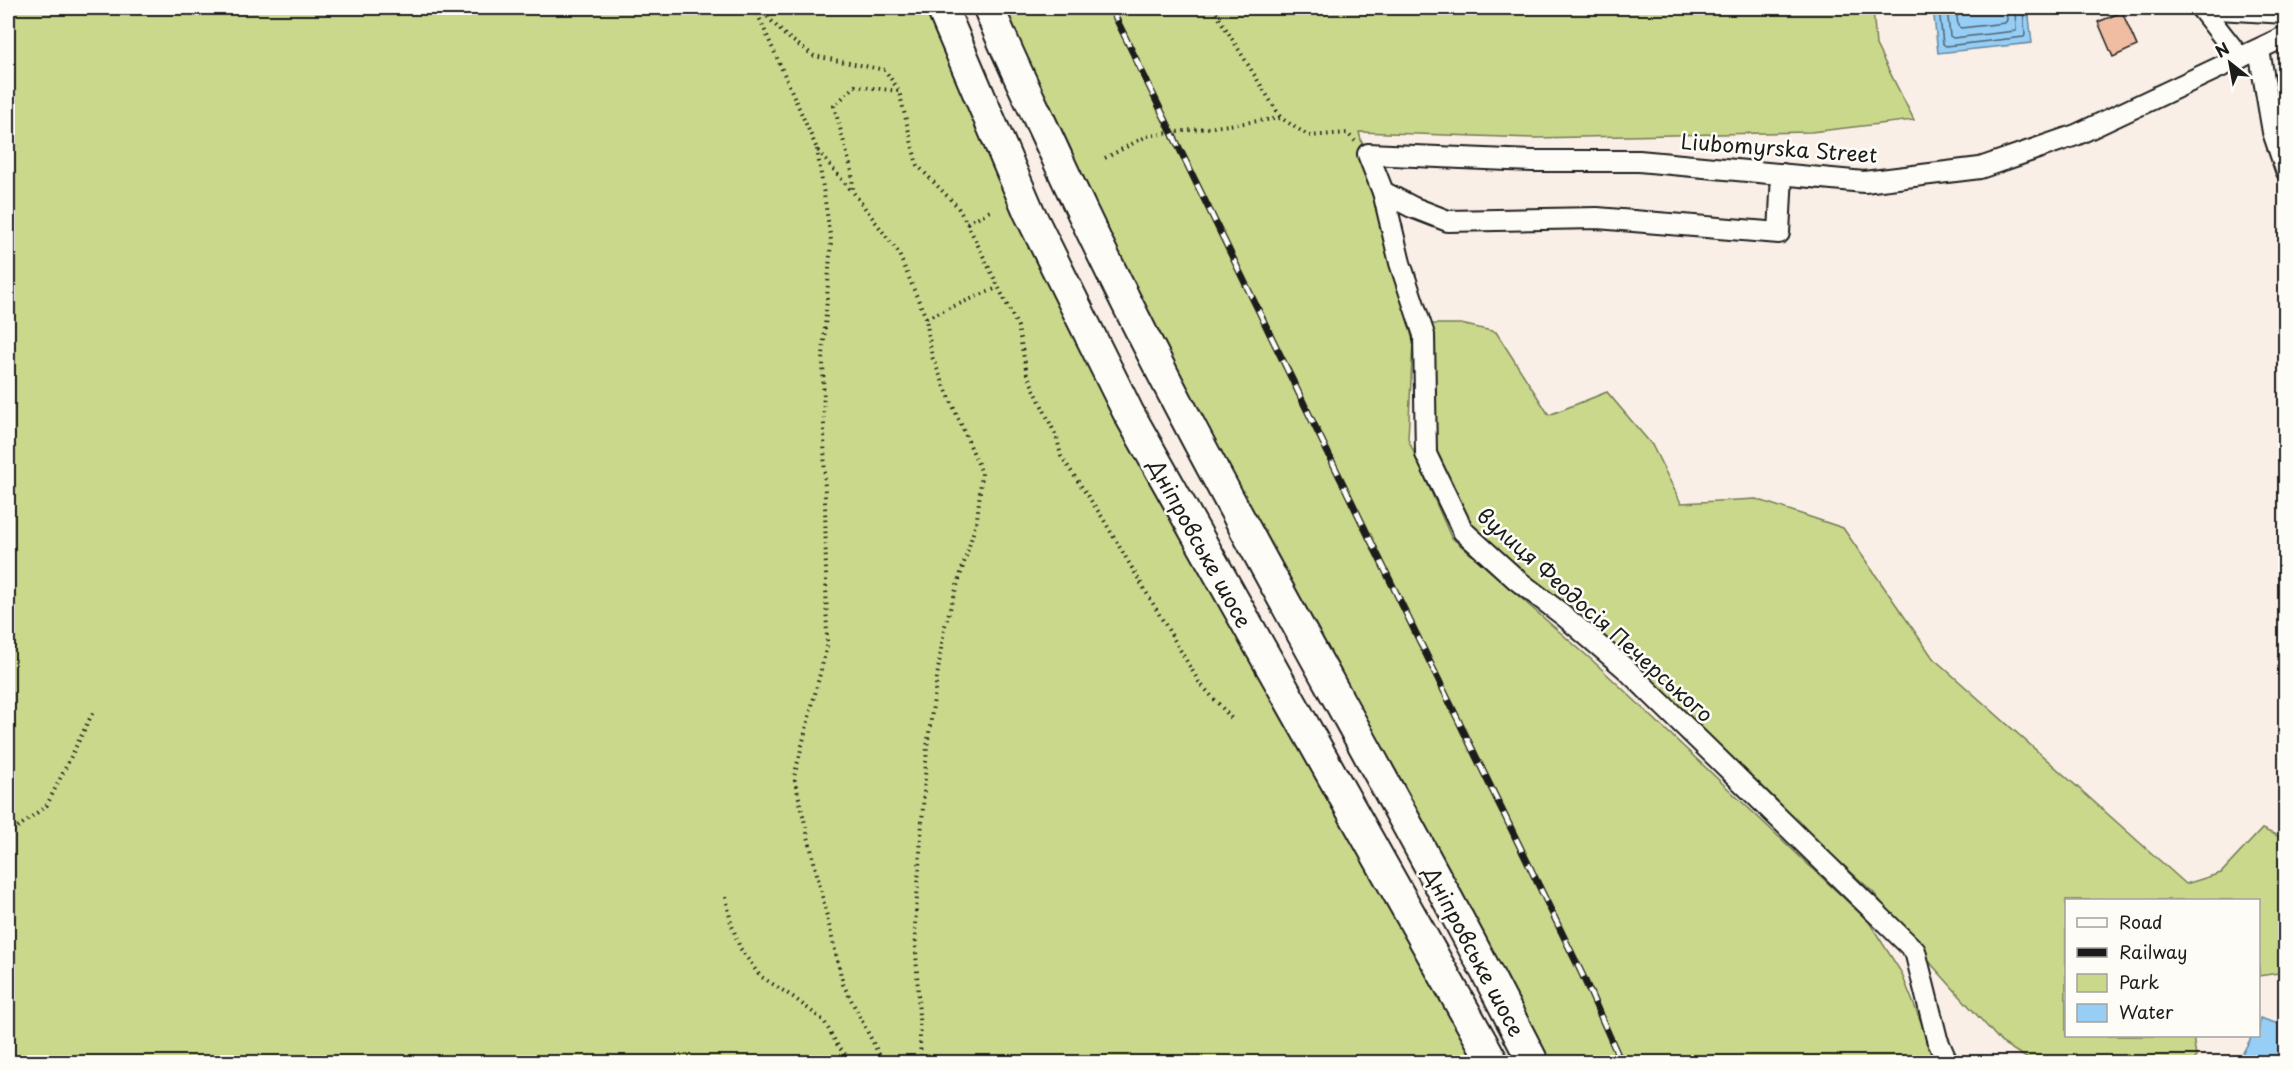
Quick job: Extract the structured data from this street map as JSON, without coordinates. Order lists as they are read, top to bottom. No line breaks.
{"streets":{"main road":["Дніпровське шосе"],"street":["Liubomyrska Street","вулиця Феодосія Печерського"]},"legend":["Road","Railway","Park","Water"],"north":"top left"}
